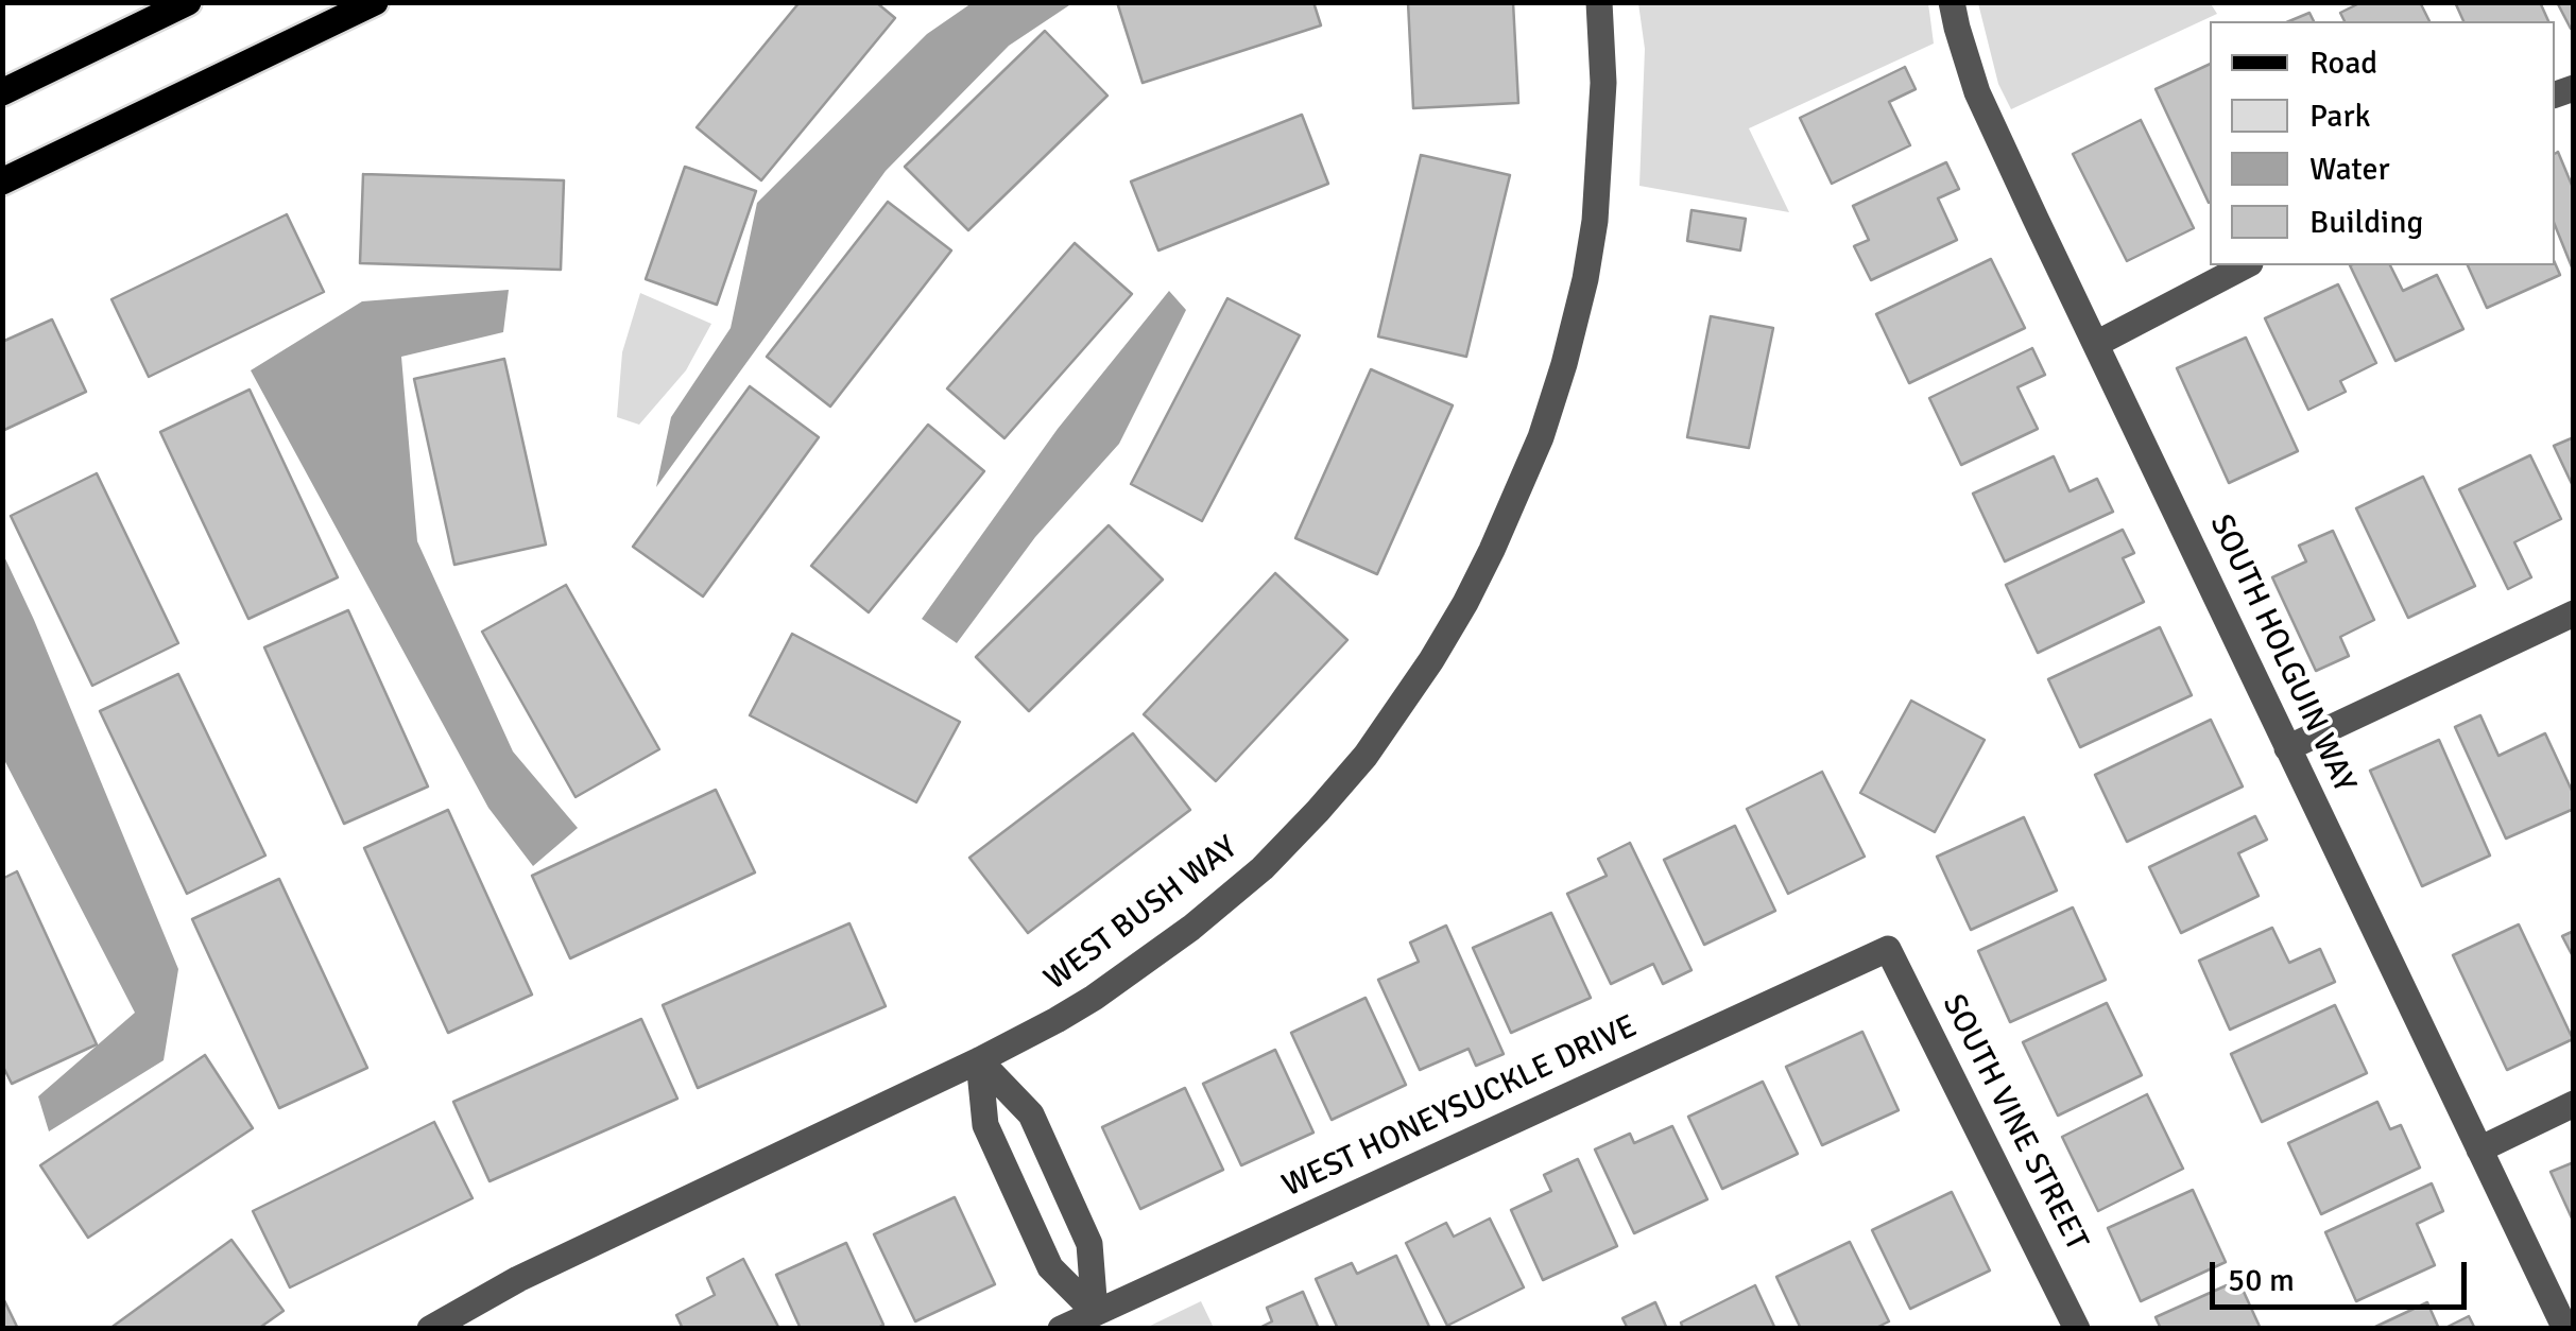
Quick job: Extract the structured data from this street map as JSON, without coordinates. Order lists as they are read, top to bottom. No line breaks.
{"streets":{"street":["SOUTH HOLGUIN WAY","WEST BUSH WAY","WEST HONEYSUCKLE DRIVE","SOUTH VINE STREET"]},"crossings":[["WEST HONEYSUCKLE DRIVE","SOUTH VINE STREET"]],"legend":["Road","Park","Water","Building"],"scale_bar":"50 m"}
